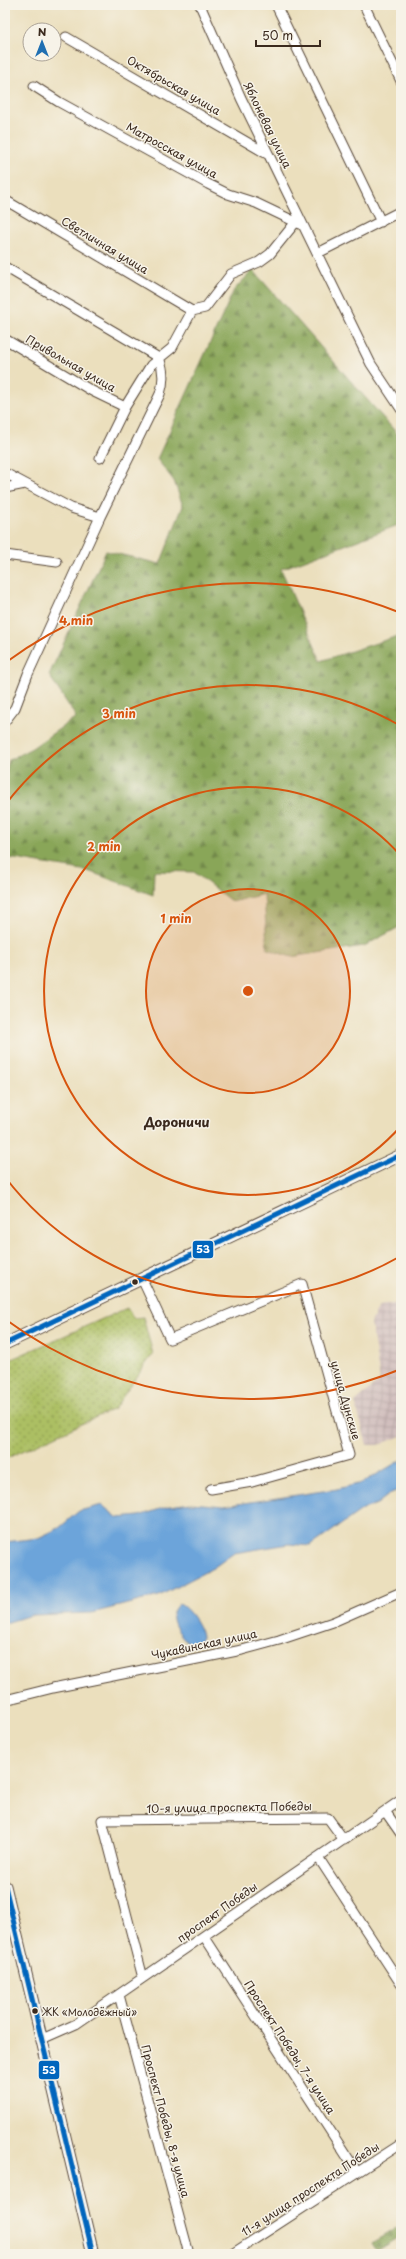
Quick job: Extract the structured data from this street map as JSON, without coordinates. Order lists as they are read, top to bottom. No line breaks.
{"streets":{"street":["Октябрьская улица","Яблоневая улица","Матросская улица","Светличная улица","Привольная улица","улица Дунские","Чукавинская улица","10-я улица проспекта Победы","проспект Победы","Проспект Победы, 7-я улица","Проспект Победы, 8-я улица","11-я улица проспекта Победы"]},"crossings":[["Октябрьская улица","Яблоневая улица"],["Яблоневая улица","Матросская улица"],["10-я улица проспекта Победы","проспект Победы"],["проспект Победы","Проспект Победы, 7-я улица"],["проспект Победы","Проспект Победы, 8-я улица"],["Проспект Победы, 7-я улица","11-я улица проспекта Победы"]],"districts":["Дороничи"],"places":["ЖК «Молодёжный»"],"lines":["transit line 53"],"scale_bar":"50 m","north":"top","rings":["4 min","3 min","2 min","1 min"]}
